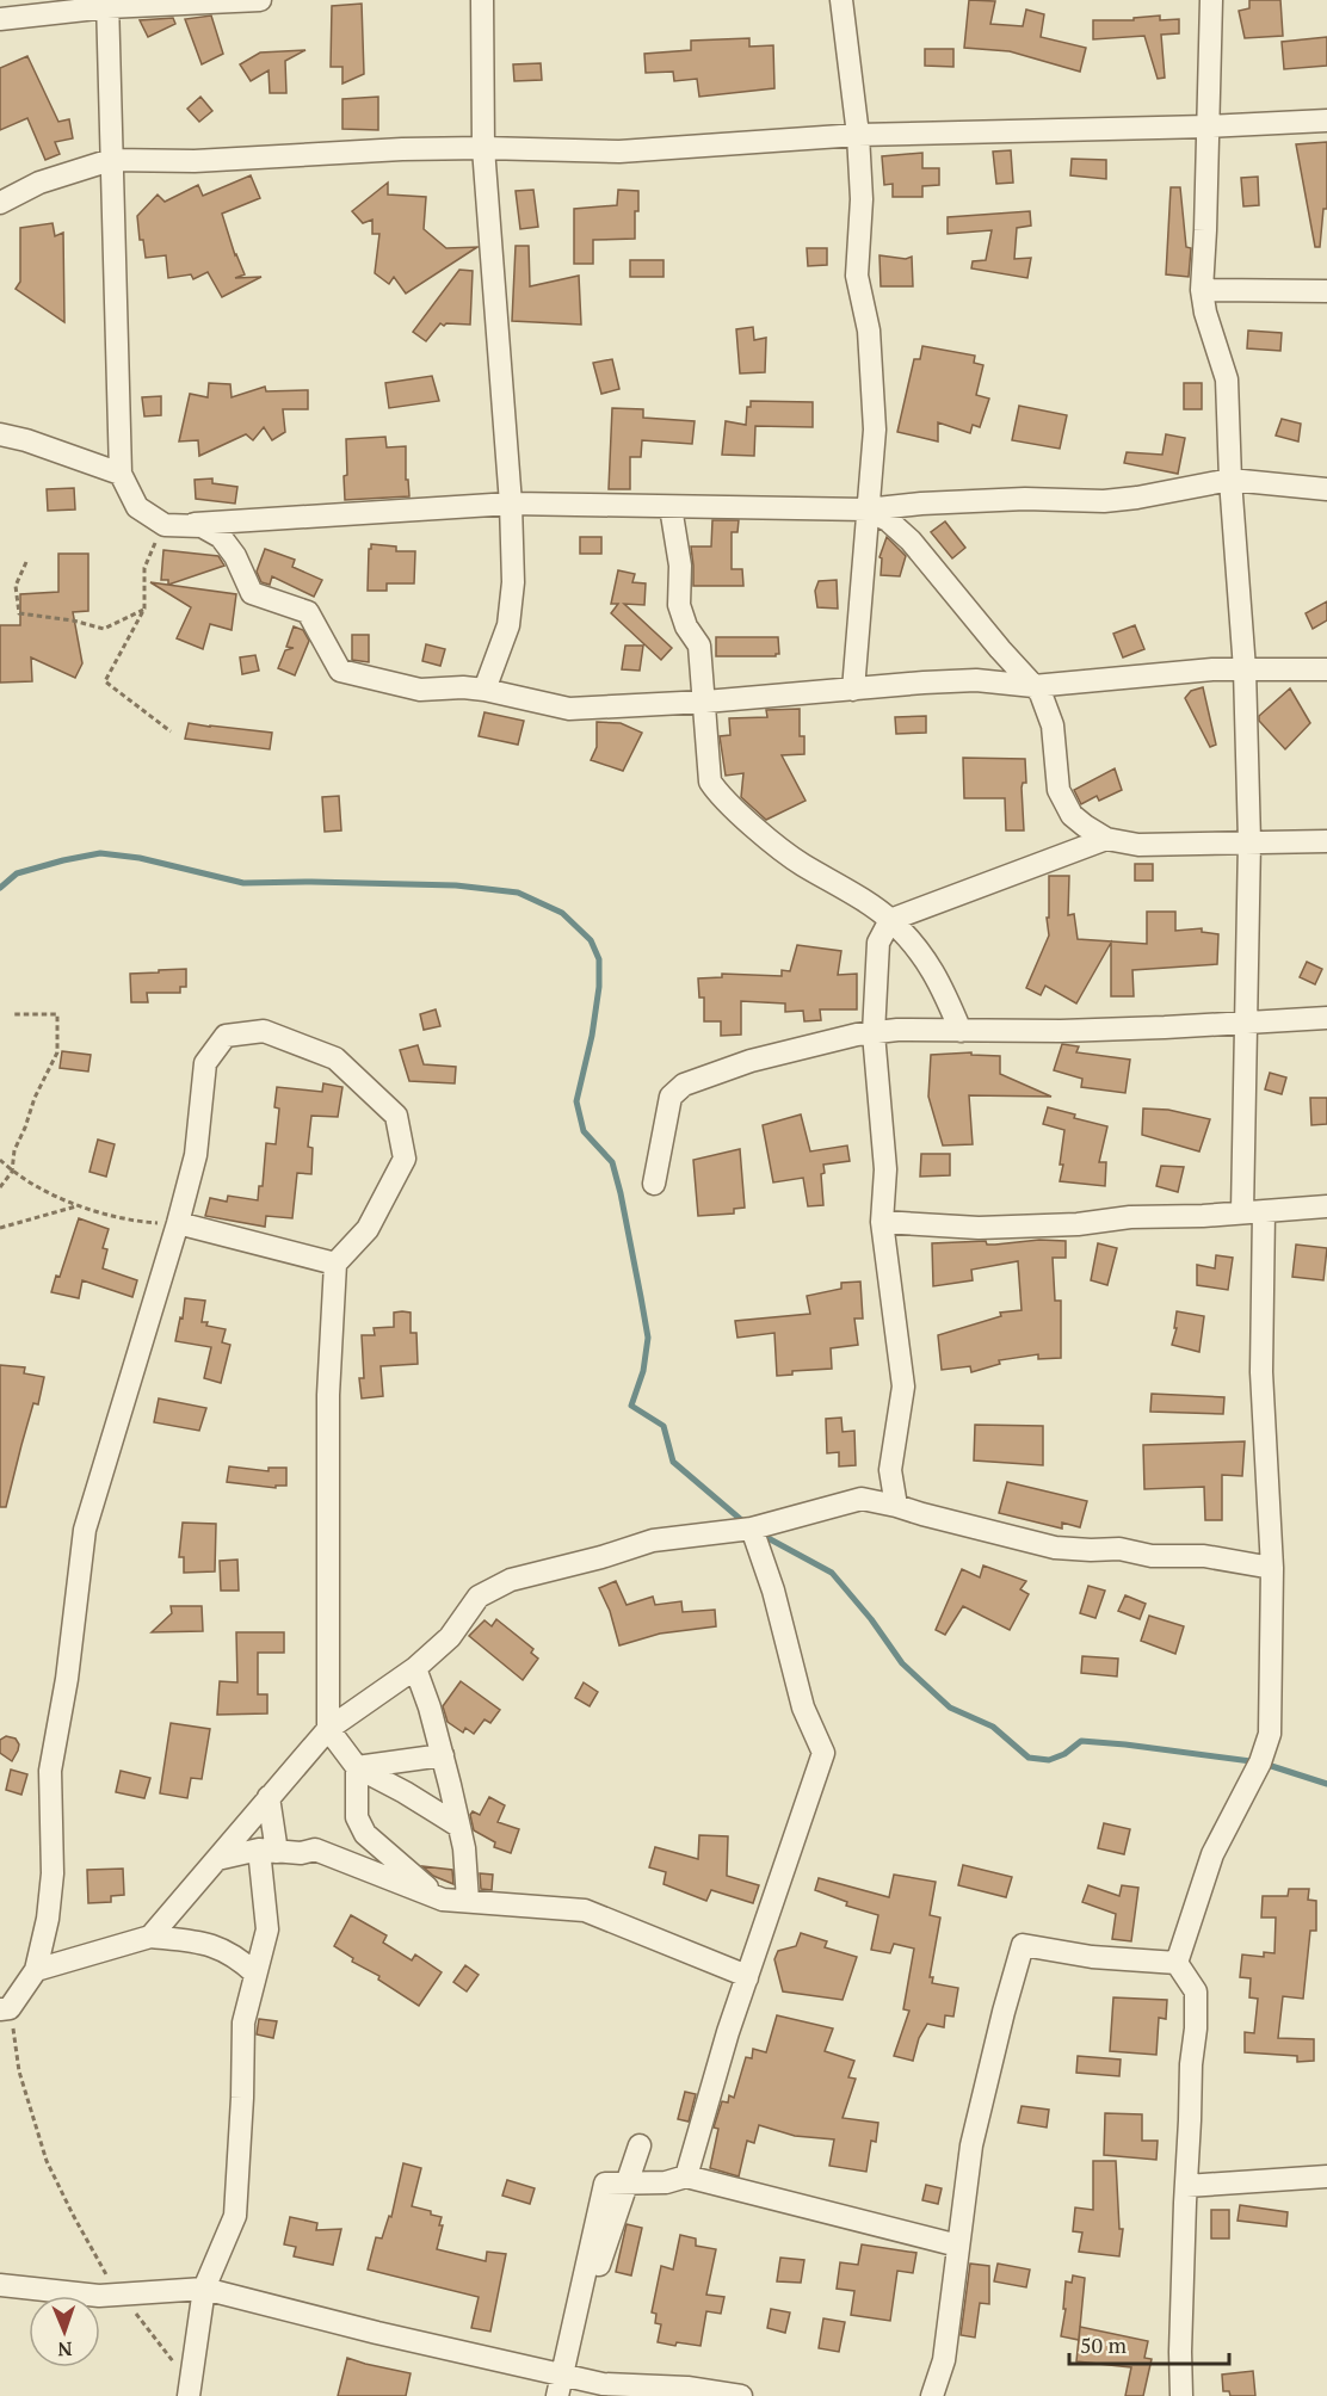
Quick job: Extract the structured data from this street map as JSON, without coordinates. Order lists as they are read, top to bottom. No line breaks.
{"scale_bar":"50 m","north":"bottom"}
